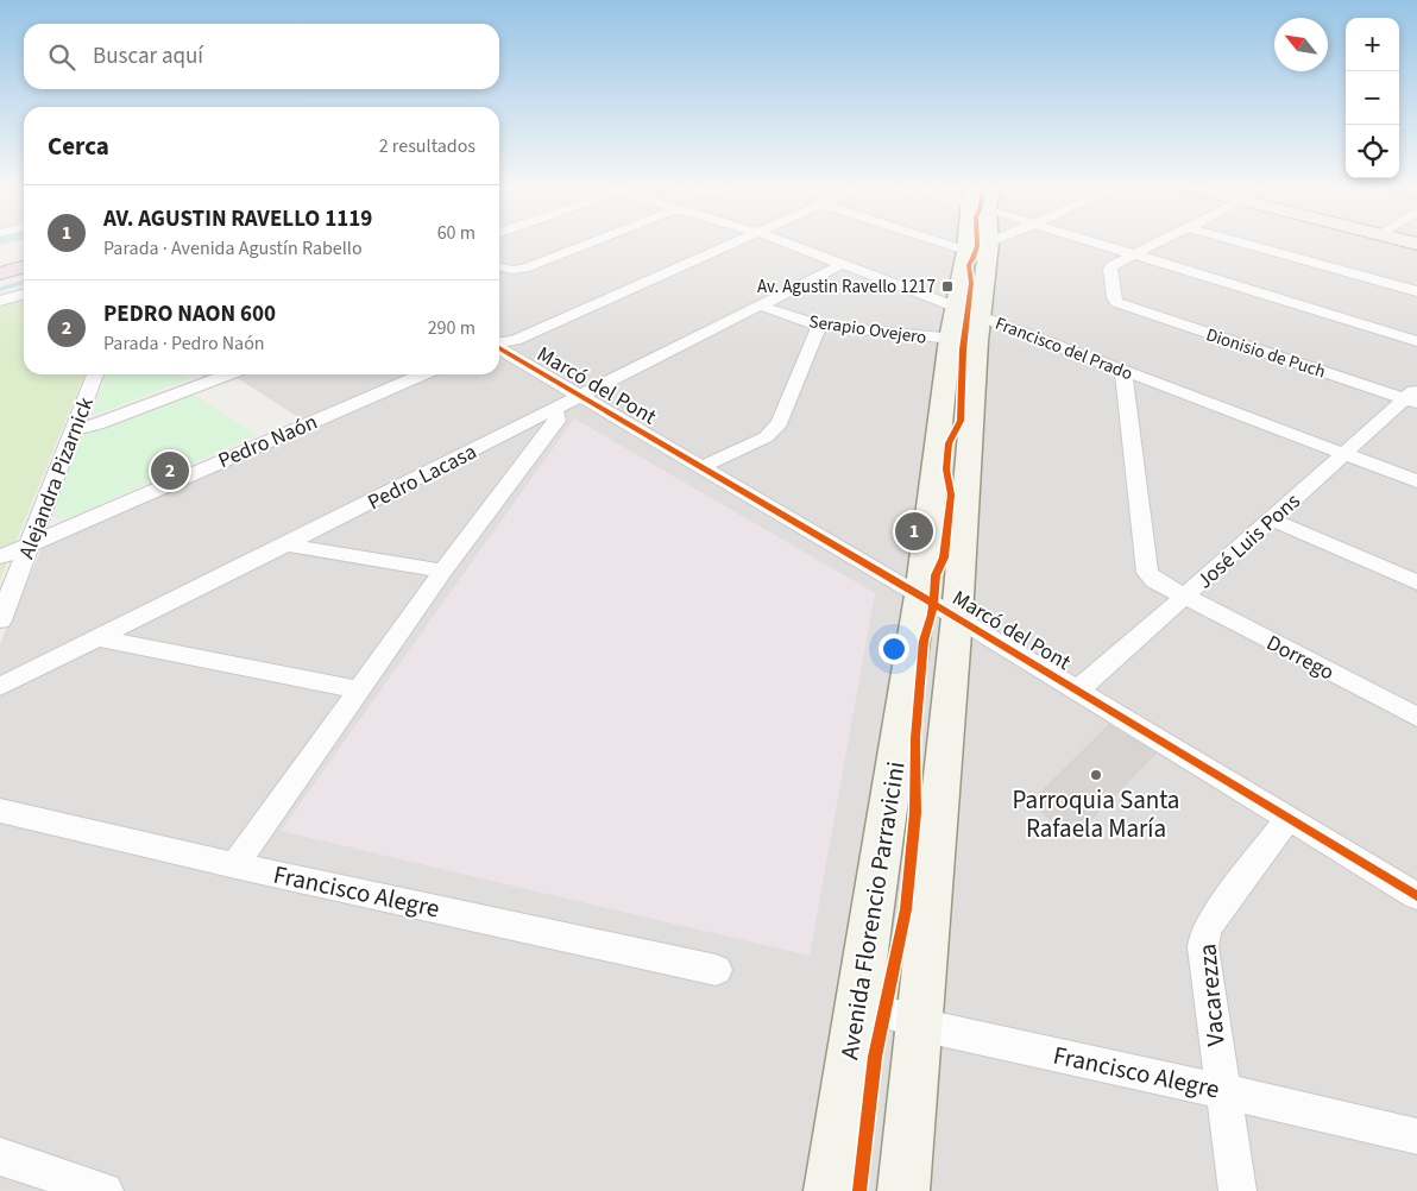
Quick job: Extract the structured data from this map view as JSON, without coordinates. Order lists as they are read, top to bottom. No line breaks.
{"streets":{"main road":["Avenida Florencio Parravicini"],"street":["Serapio Ovejero","Francisco del Prado","Dionisio de Puch","Marcó del Pont","Pedro Naón","Pedro Lacasa","Alejandra Pizarnick","José Luis Pons","Dorrego","Francisco Alegre","Vacarezza"]},"crossings":[["Serapio Ovejero","Pedro Lacasa"],["Serapio Ovejero","Avenida Florencio Parravicini"],["Francisco del Prado","Pedro Lacasa"],["Francisco del Prado","José Luis Pons"],["Francisco del Prado","Dorrego"],["Francisco del Prado","Avenida Florencio Parravicini"],["Dionisio de Puch","José Luis Pons"],["Marcó del Pont","Pedro Lacasa"],["Marcó del Pont","José Luis Pons"],["Marcó del Pont","Avenida Florencio Parravicini"],["Marcó del Pont","Vacarezza"],["Pedro Naón","Alejandra Pizarnick"],["José Luis Pons","Dorrego"],["Francisco Alegre","Avenida Florencio Parravicini"],["Francisco Alegre","Vacarezza"]],"places":{"transit":["Av. Agustin Ravello 1217"],"other":["Parroquia Santa Rafaela María"]},"north":"top left","page":{"map_buttons":["+","−"],"search":"Buscar aquí","heading":["Cerca","2 resultados"],"list":[{"mark":"1","name":"AV. AGUSTIN RAVELLO 1119","note":"Parada · Avenida Agustín Rabello","value":"60 m"},{"mark":"2","name":"PEDRO NAON 600","note":"Parada · Pedro Naón","value":"290 m"}],"pins":["2","1"]}}
